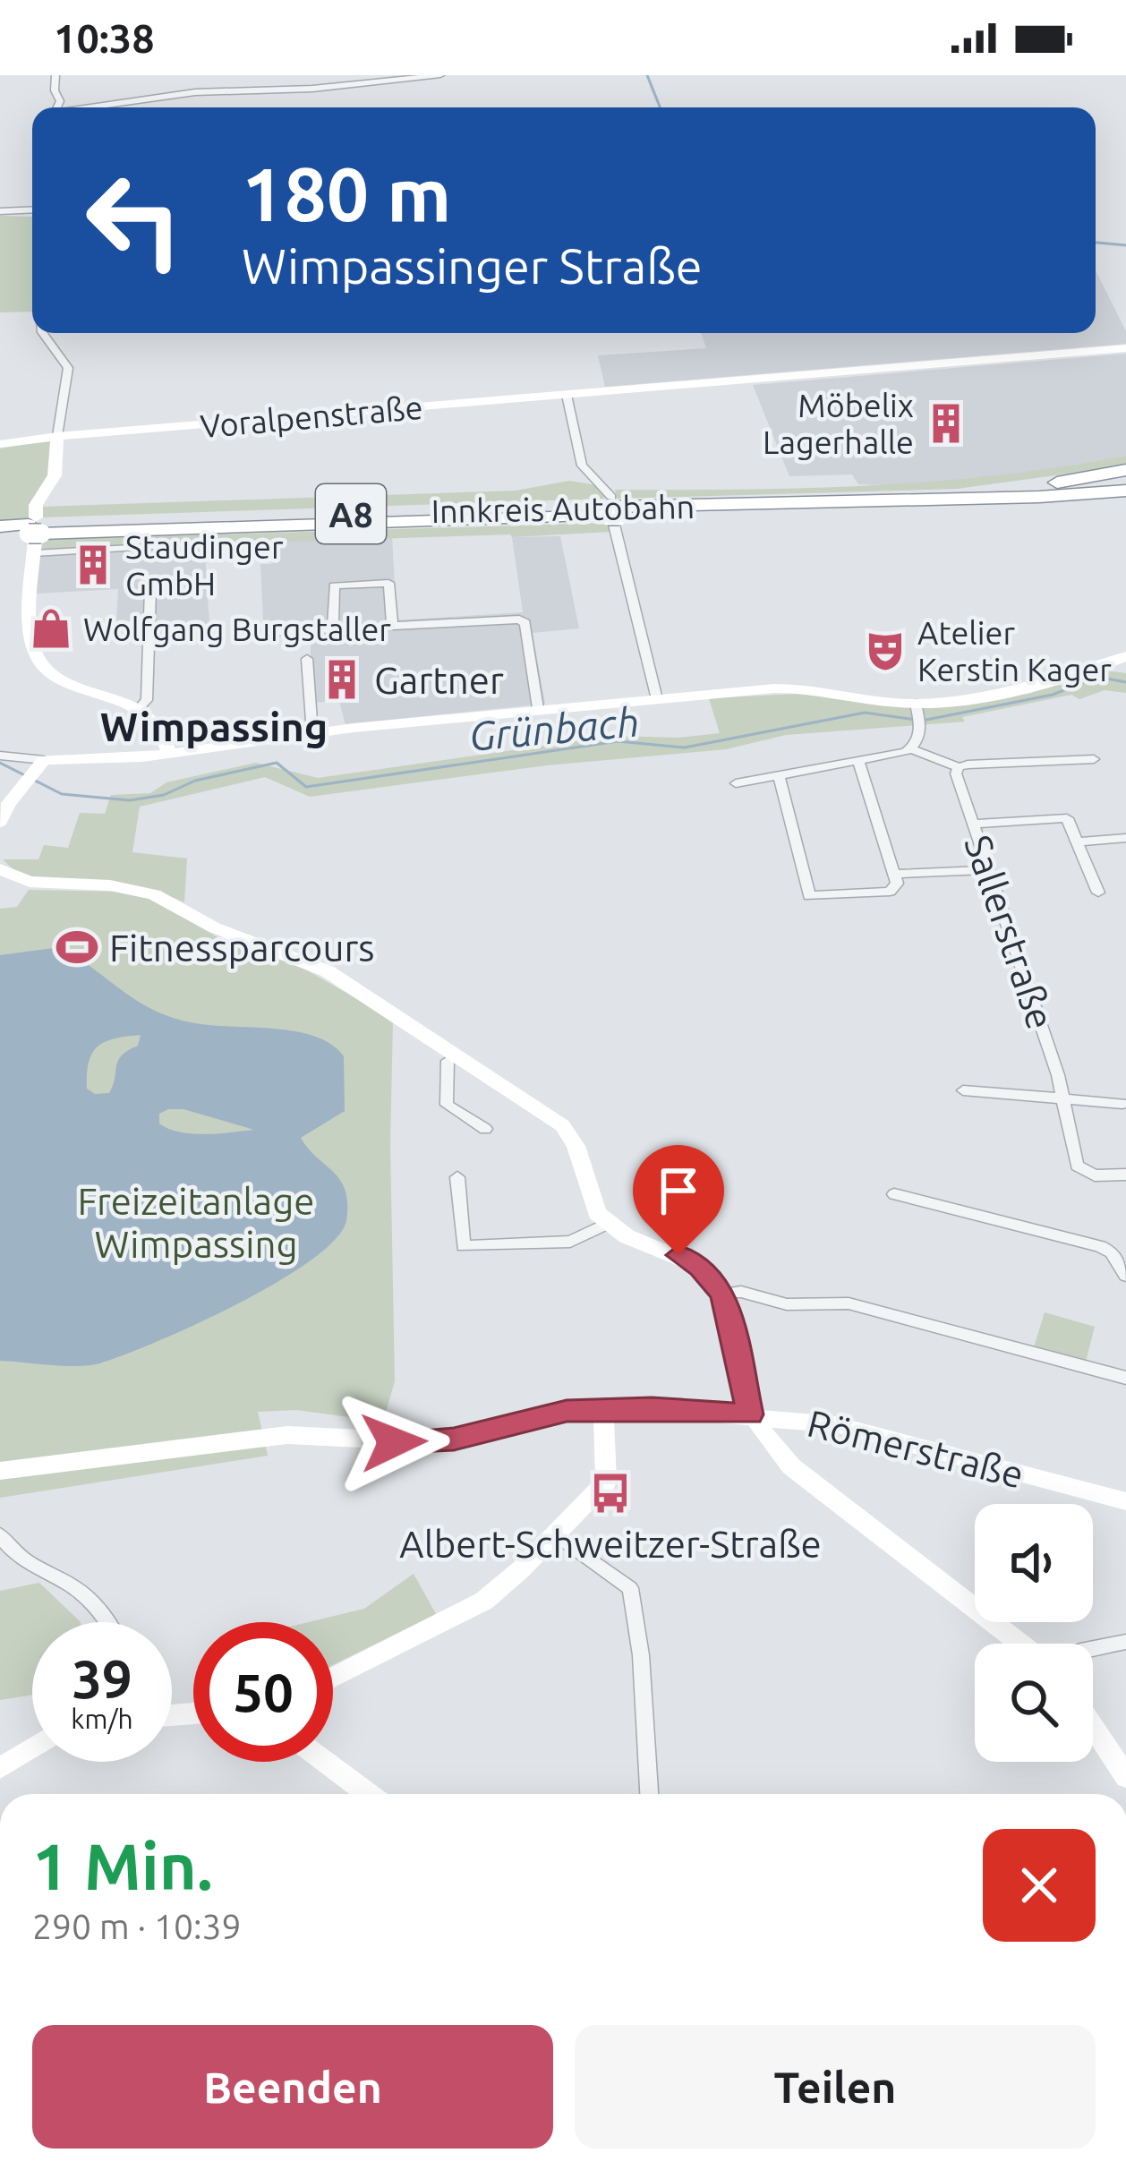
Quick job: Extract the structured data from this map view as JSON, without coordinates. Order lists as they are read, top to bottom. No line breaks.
{"streets":{"highway":["Innkreis Autobahn","A8"],"street":["Voralpenstraße","Sallerstraße","Römerstraße"]},"districts":["Wimpassing"],"water":["Grünbach"],"parks":["Freizeitanlage Wimpassing"],"places":{"building":["Möbelix Lagerhalle","Staudinger GmbH","Gartner"],"shop":["Wolfgang Burgstaller"],"theatre":["Atelier Kerstin Kager"],"sports":["Fitnessparcours"],"bus stop":["Albert-Schweitzer-Straße"]},"page":{"status":"10:38","turn":["180 m","Wimpassinger Straße"],"speed":"39 km/h","limit":"50","heading":["1 Min.","290 m · 10:39"],"buttons":["Beenden","Teilen"]}}
